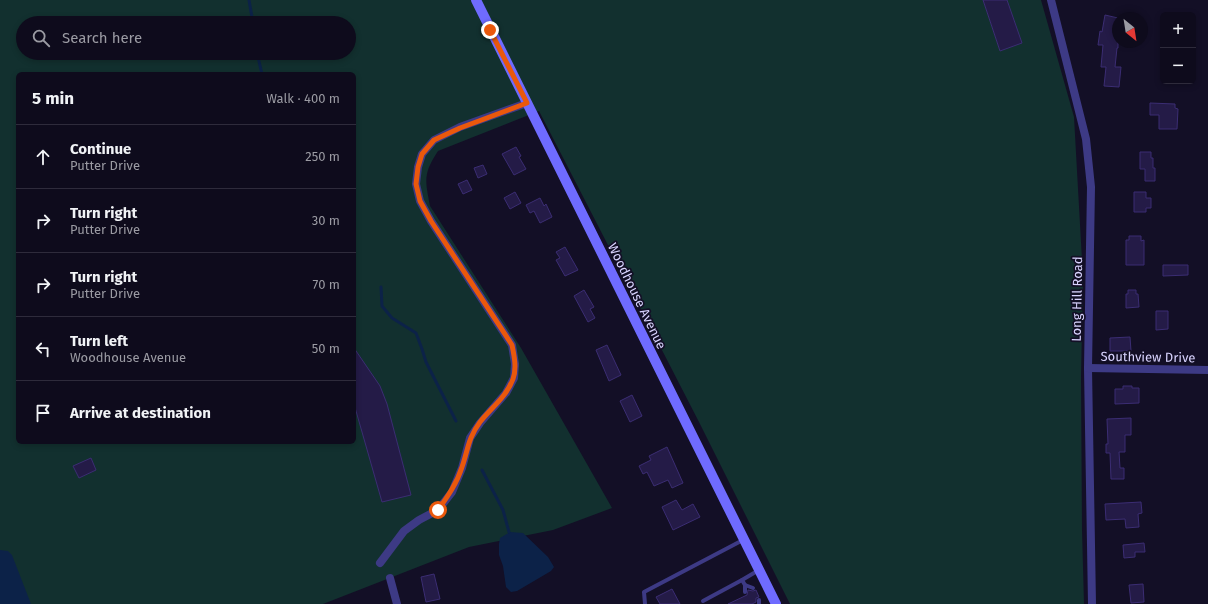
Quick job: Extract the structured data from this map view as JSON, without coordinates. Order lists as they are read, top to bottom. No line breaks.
{"streets":{"main road":["Woodhouse Avenue"],"street":["Long Hill Road","Southview Drive"]},"crossings":[["Long Hill Road","Southview Drive"]],"north":"bottom right","page":{"map_buttons":["+","−"],"search":"Search here","heading":["5 min","Walk · 400 m"],"list":[["Continue","Putter Drive","250 m"],["Turn right","Putter Drive","30 m"],["Turn right","Putter Drive","70 m"],["Turn left","Woodhouse Avenue","50 m"],"Arrive at destination"]}}
